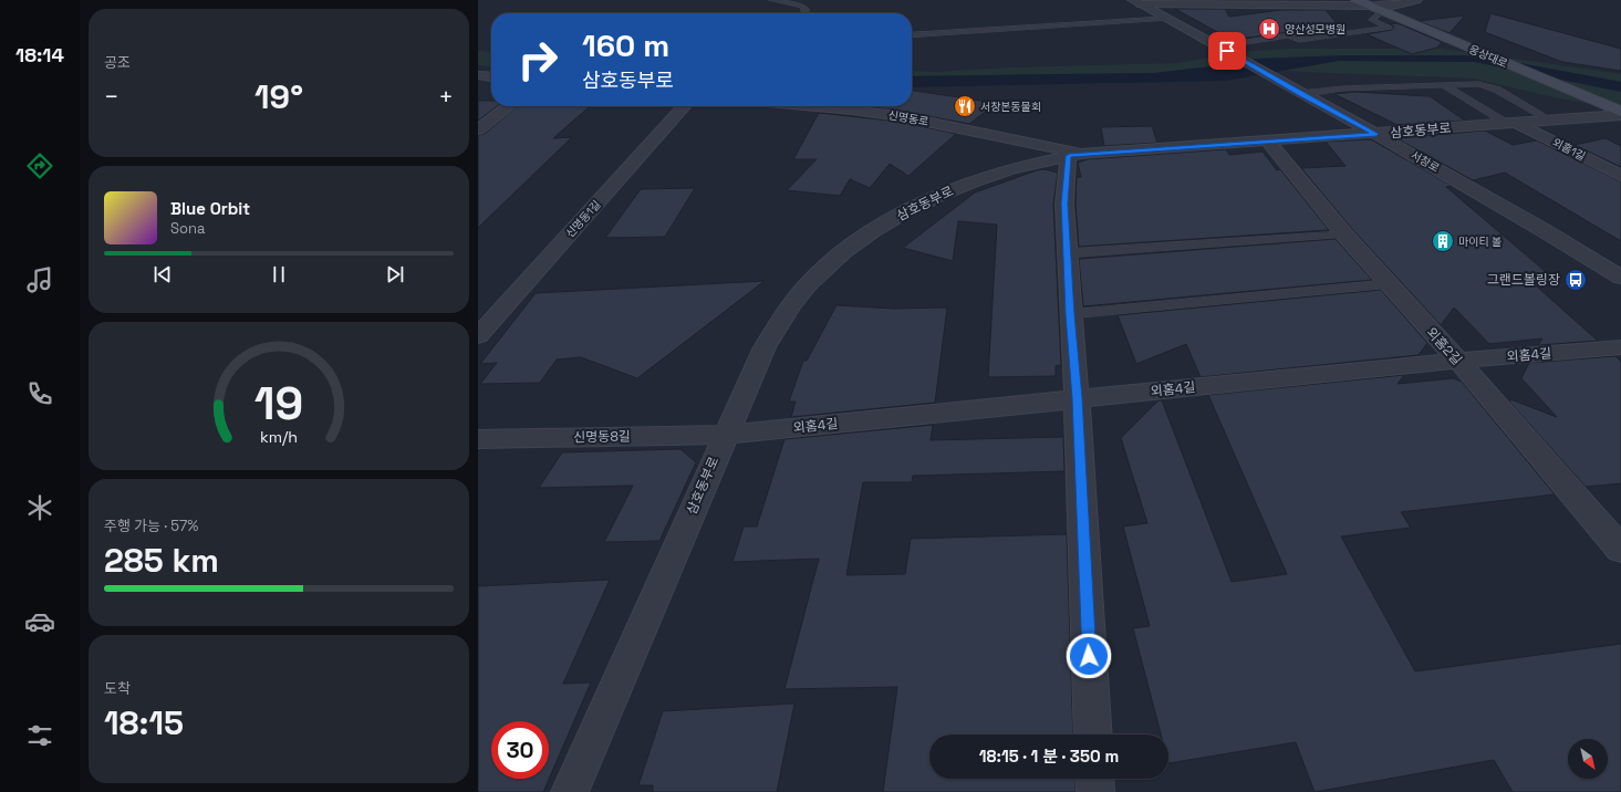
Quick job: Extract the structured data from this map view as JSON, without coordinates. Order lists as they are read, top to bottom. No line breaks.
{"streets":{"main road":["웅상대로"],"street":["신명동로","삼호동부로","외홈1길","서창로","신명동1길","외홈2길","외홈4길","신명동8길"]},"crossings":[["웅상대로","삼호동부로"],["신명동로","삼호동부로"],["삼호동부로","외홈1길"],["삼호동부로","서창로"],["삼호동부로","외홈2길"],["삼호동부로","외홈4길"],["삼호동부로","신명동8길"],["외홈2길","외홈4길"],["외홈4길","신명동8길"]],"places":{"hospital":["양산성모병원"],"restaurant":["서창본동물회"],"building":["마이티 볼"],"bus stop":["그랜드볼링장"]},"north":"bottom right","page":{"tabs":"18:14","tile":["공조",["주행 가능 · 57%","285 km"],["도착","18:15"]],"turn":["160 m","삼호동부로"],"heat":["−","19°","+"],"song":["Blue Orbit","Sona"],"limit":"30","trip":"18:15 · 1 분 · 350 m","gauge":["19","km/h"]}}
